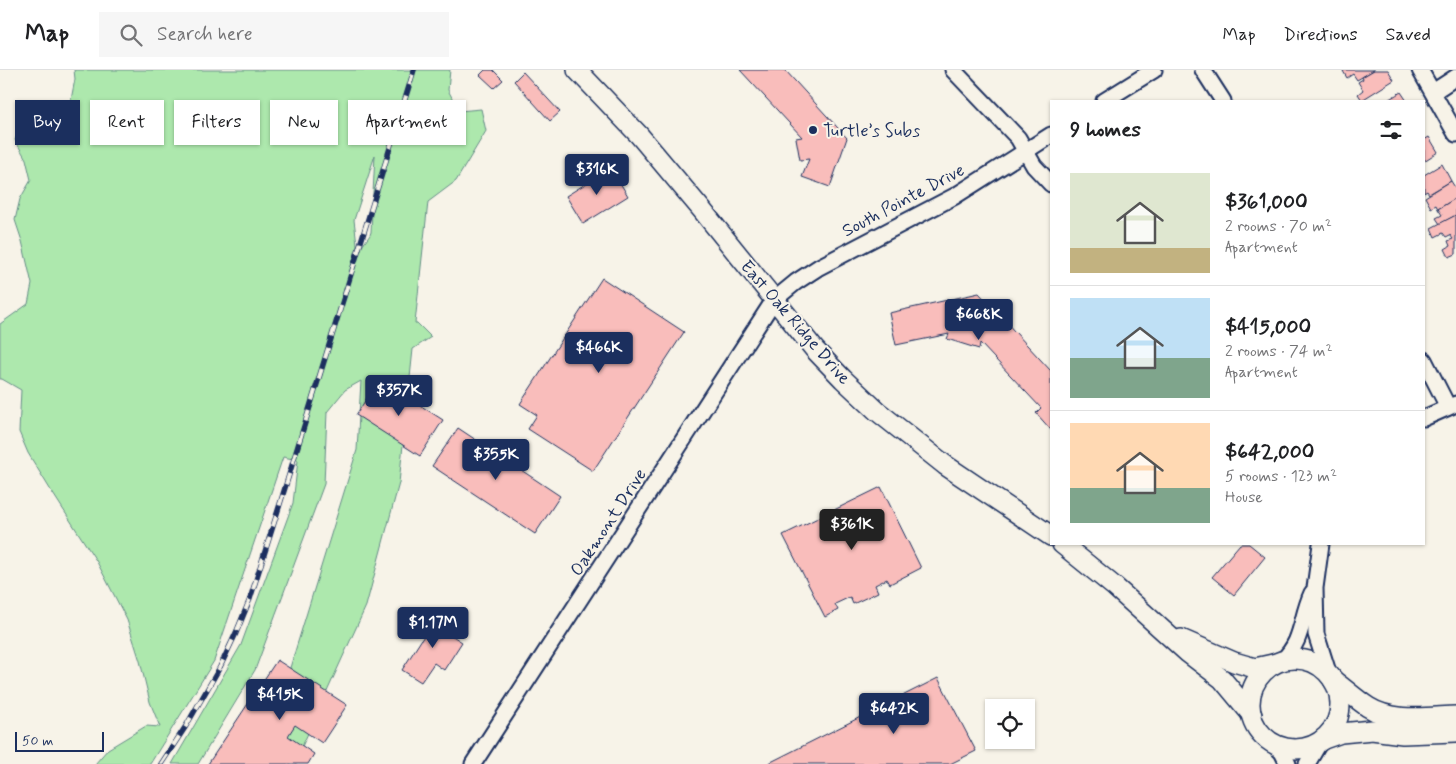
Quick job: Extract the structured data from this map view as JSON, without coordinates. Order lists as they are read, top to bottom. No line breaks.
{"streets":{"main road":["East Oak Ridge Drive"],"street":["South Pointe Drive","Oakmont Drive"]},"crossings":[["South Pointe Drive","East Oak Ridge Drive"],["South Pointe Drive","Oakmont Drive"],["East Oak Ridge Drive","Oakmont Drive"]],"places":["Turtle’s Subs"],"scale_bar":"50 m","page":{"header":"Map","search":"Search here","nav":["Map","Directions","Saved"],"chip":["Buy","Rent","Filters","New","Apartment"],"heading":"9 homes","price":["$316K","$668K","$466K","$357K","$355K","$361K","$1.17M","$415K","$642K"],"list":[{"name":"$361,000","note":"2 rooms · 70 m² · Apartment"},{"name":"$415,000","note":"2 rooms · 74 m² · Apartment"},{"name":"$642,000","note":"5 rooms · 123 m² · House"}],"scale":"50 m"}}
